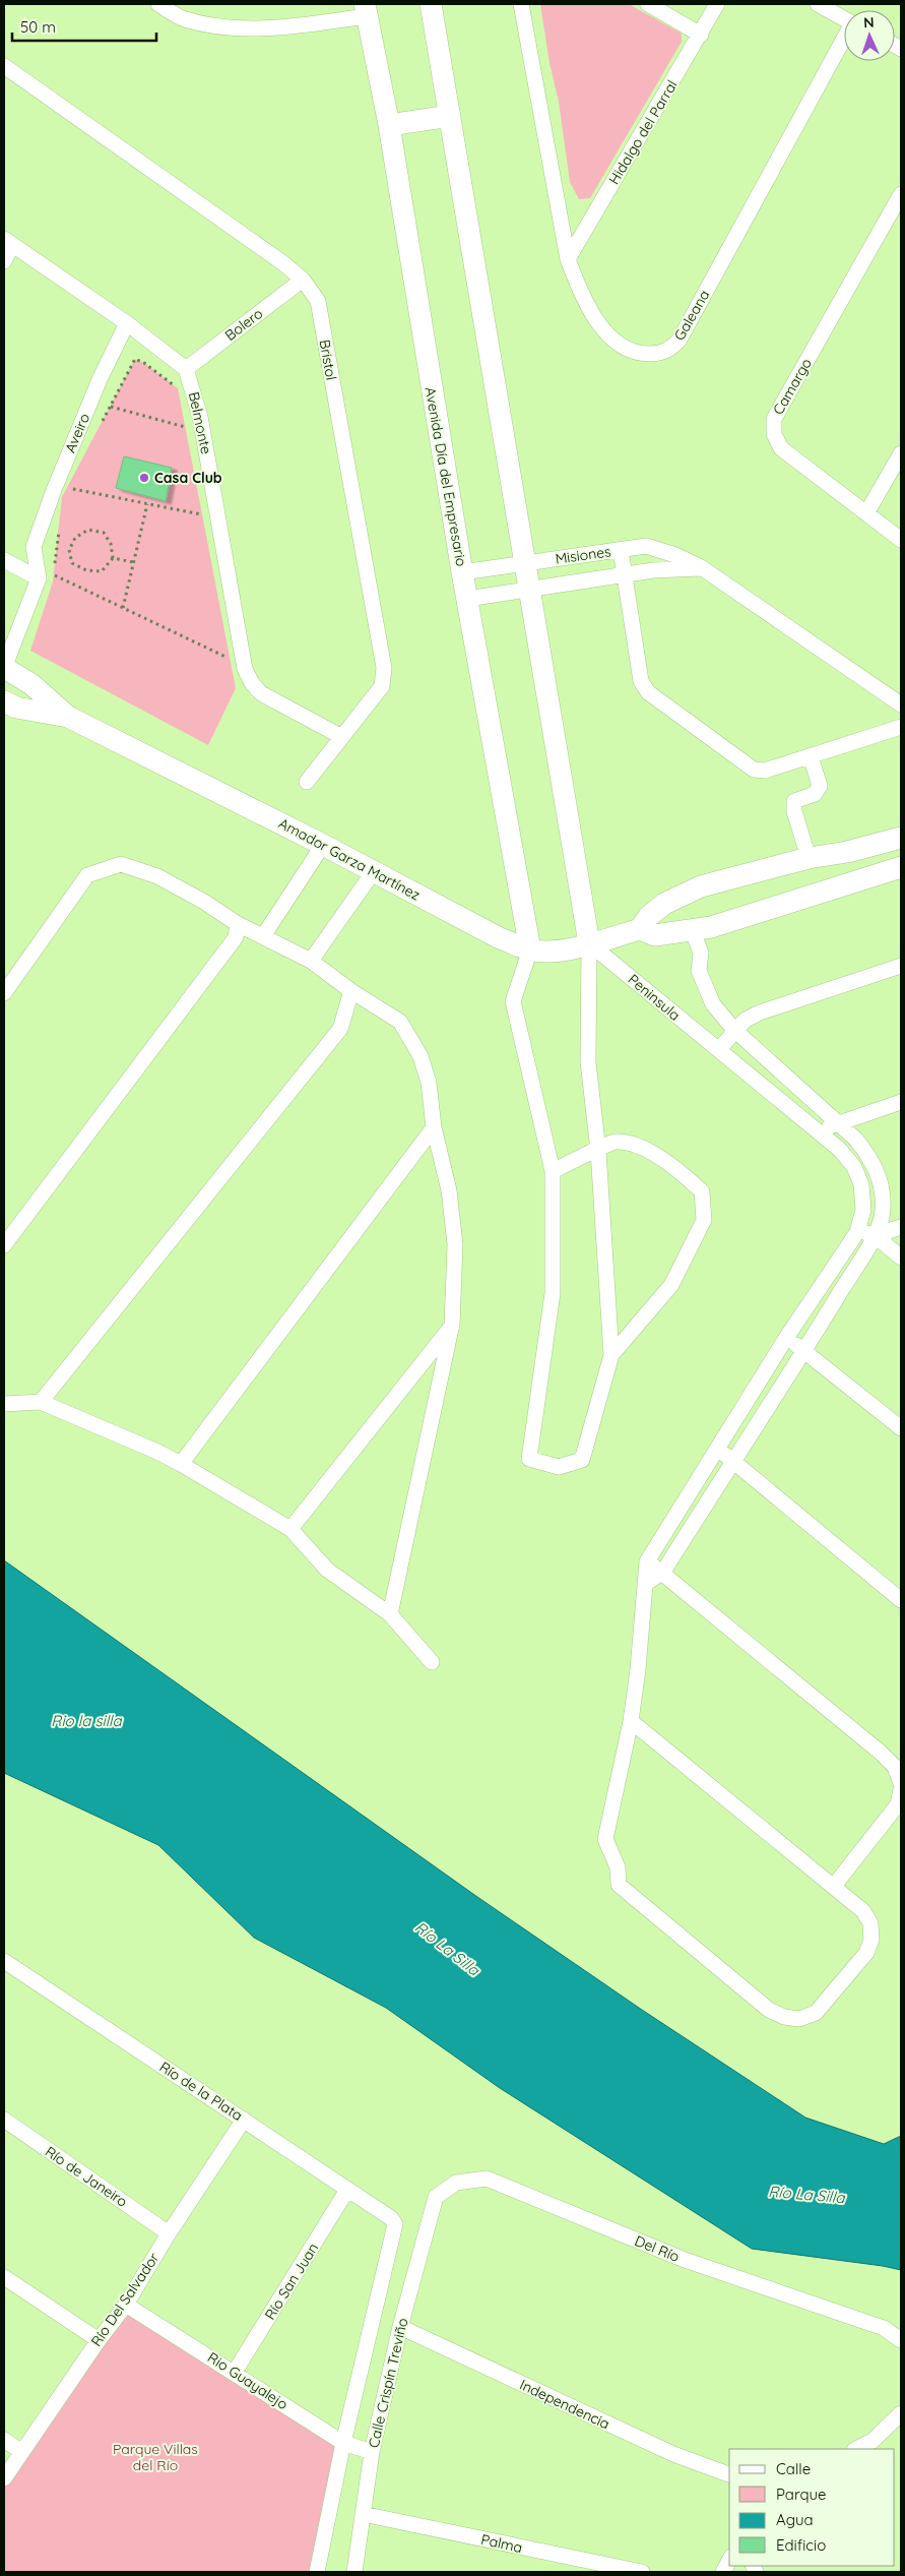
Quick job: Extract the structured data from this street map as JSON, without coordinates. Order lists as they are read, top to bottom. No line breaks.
{"streets":{"street":["Hidalgo del Parral","Galeana","Bolero","Bristol","Camargo","Belmonte","Aveiro","Avenida Día del Empresario","Misiones","Amador Garza Martínez","Peninsula","Río de la Plata","Río de Janeiro","Del Río","Río San Juan","Río Del Salvador","Rio Guayalejo","Calle Crispín Treviño","Independencia","Palma"]},"crossings":[["Hidalgo del Parral","Galeana"],["Bolero","Bristol"],["Bolero","Belmonte"],["Bristol","Belmonte"],["Avenida Día del Empresario","Misiones"],["Avenida Día del Empresario","Amador Garza Martínez"],["Amador Garza Martínez","Peninsula"],["Río de la Plata","Río San Juan"],["Río de la Plata","Río Del Salvador"],["Río de la Plata","Calle Crispín Treviño"],["Río de Janeiro","Río Del Salvador"],["Del Río","Calle Crispín Treviño"],["Río San Juan","Rio Guayalejo"],["Río Del Salvador","Rio Guayalejo"],["Rio Guayalejo","Calle Crispín Treviño"],["Calle Crispín Treviño","Independencia"],["Calle Crispín Treviño","Palma"]],"water":["Rio la silla","Río La Silla"],"parks":["Parque Villas del Río"],"places":["Casa Club"],"legend":["Calle","Parque","Agua","Edificio"],"scale_bar":"50 m","north":"top"}
